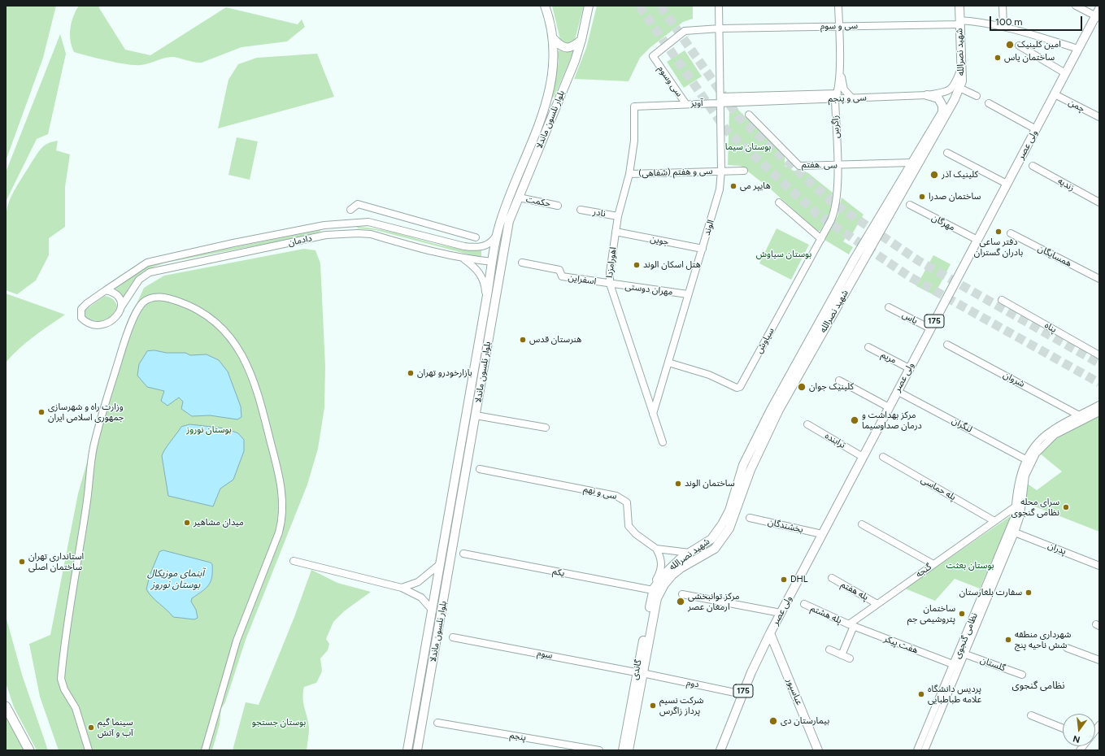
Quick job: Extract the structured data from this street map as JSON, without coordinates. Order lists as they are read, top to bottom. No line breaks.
{"streets":{"main road":["شهید نصرالله","بلوار نلسون ماندلا","ولی عصر","175","گاندی","عباسپور"],"street":["سی و سوم","سی وسوم","سی و پنجم","آویز","چمن","زاگرس","سی .هفتم","سی و هفتم (شفاهی)","زندیه","حکمت","نادر","مهرگان","الوند","دادمان","جوین","همسایگان","اهورامزدا","اسفراین","مهران دوستی","یاس","پناه","سیاوش","مریم","شروان","لنگران","ترابنده","پله حماسی","سی و نهم","بخشندگان","پدران","گنجه","یکم","پله هفتم","پله هشتم","نظامی گنجوی","هفت پیکر","سوم","گلستان","دوم","پنجم"]},"crossings":[["سی و سوم","شهید نصرالله"],["سی و سوم","سی وسوم"],["سی و سوم","زاگرس"],["سی و سوم","ولی عصر"],["سی و سوم","الوند"],["شهید نصرالله","سی و پنجم"],["شهید نصرالله","سی .هفتم"],["شهید نصرالله","یکم"],["شهید نصرالله","گاندی"],["سی وسوم","آویز"],["سی وسوم","الوند"],["سی و پنجم","آویز"],["سی و پنجم","زاگرس"],["سی و پنجم","الوند"],["آویز","الوند"],["آویز","اهورامزدا"],["چمن","ولی عصر"],["بلوار نلسون ماندلا","حکمت"],["بلوار نلسون ماندلا","دادمان"],["زاگرس","سی .هفتم"],["زاگرس","سیاوش"],["ولی عصر","مهرگان"],["ولی عصر","یاس"],["ولی عصر","مریم"],["ولی عصر","لنگران"],["ولی عصر","ترابنده"],["ولی عصر","بخشندگان"],["ولی عصر","دوم"],["ولی عصر","عباسپور"],["سی و هفتم (شفاهی)","الوند"],["سی و هفتم (شفاهی)","اهورامزدا"],["نادر","اهورامزدا"],["الوند","جوین"],["الوند","اهورامزدا"],["الوند","مهران دوستی"],["الوند","سیاوش"],["جوین","اهورامزدا"],["اهورامزدا","اسفراین"],["اهورامزدا","مهران دوستی"],["اسفراین","مهران دوستی"],["شروان","نظامی گنجوی"],["لنگران","نظامی گنجوی"],["پله حماسی","گنجه"],["پدران","نظامی گنجوی"],["گنجه","پله هفتم"],["گنجه","پله هشتم"],["گنجه","نظامی گنجوی"],["گنجه","هفت پیکر"],["یکم","گاندی"],["پله هشتم","هفت پیکر"],["نظامی گنجوی","هفت پیکر"],["نظامی گنجوی","گلستان"],["سوم","گاندی"],["سوم","دوم"],["گاندی","دوم"]],"districts":["نظامی گنجوی"],"water":["آبنمای موزیکال بوستان نوروز"],"parks":["بوستان سیما","بوستان سیاوش","بوستان نوروز","بوستان بعثت","بوستان جستجو"],"places":["امین کلینیک","ساختمان یاس","کلینیک آذر","هایپر می","ساختمان صدرا","دفتر ساعی بادران گستران","هتل اسکان الوند","هنرستان قدس","بازارخودرو تهران","کلینیک جوان","وزارت راه و شهرسازی جمهوری اسلامی ایران","مرکز بهداشت و درمان صداوسیما","ساختمان الوند","سرای محله نظامی گنجوی","میدان مشاهیر","استانداری تهران ساختمان اصلی","DHL","سفارت بلغارستان","مرکز توانبخشی ارمغان عصر","ساختمان پتروشیمی جم","شهرداری منطقه شش ناحیه پنج","پردیس دانشگاه علامه طباطبایی","شرکت نسیم پرداز زاگرس","بیمارستان دی","سینما گیم آب و آتش"],"scale_bar":"100 m","north":"bottom"}
